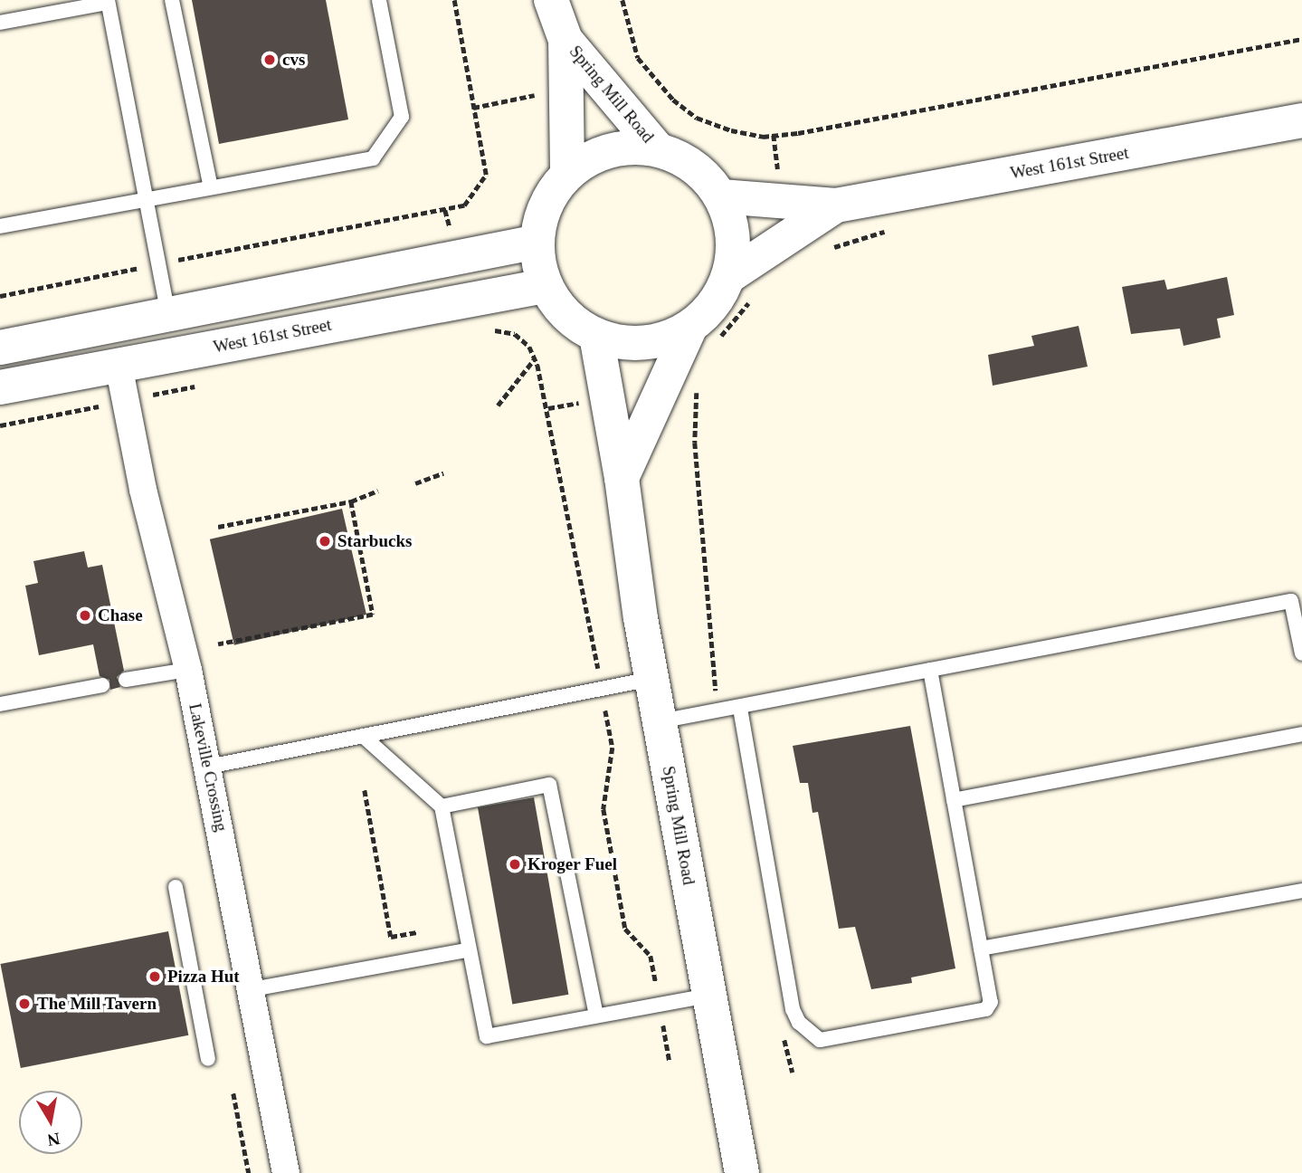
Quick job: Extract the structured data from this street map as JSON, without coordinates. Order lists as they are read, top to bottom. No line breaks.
{"streets":{"street":["Spring Mill Road","West 161st Street","Lakeville Crossing"]},"crossings":[["Spring Mill Road","West 161st Street"],["West 161st Street","Lakeville Crossing"]],"places":["cvs","Starbucks","Chase","Kroger Fuel","Pizza Hut","The Mill Tavern"],"north":"bottom"}
